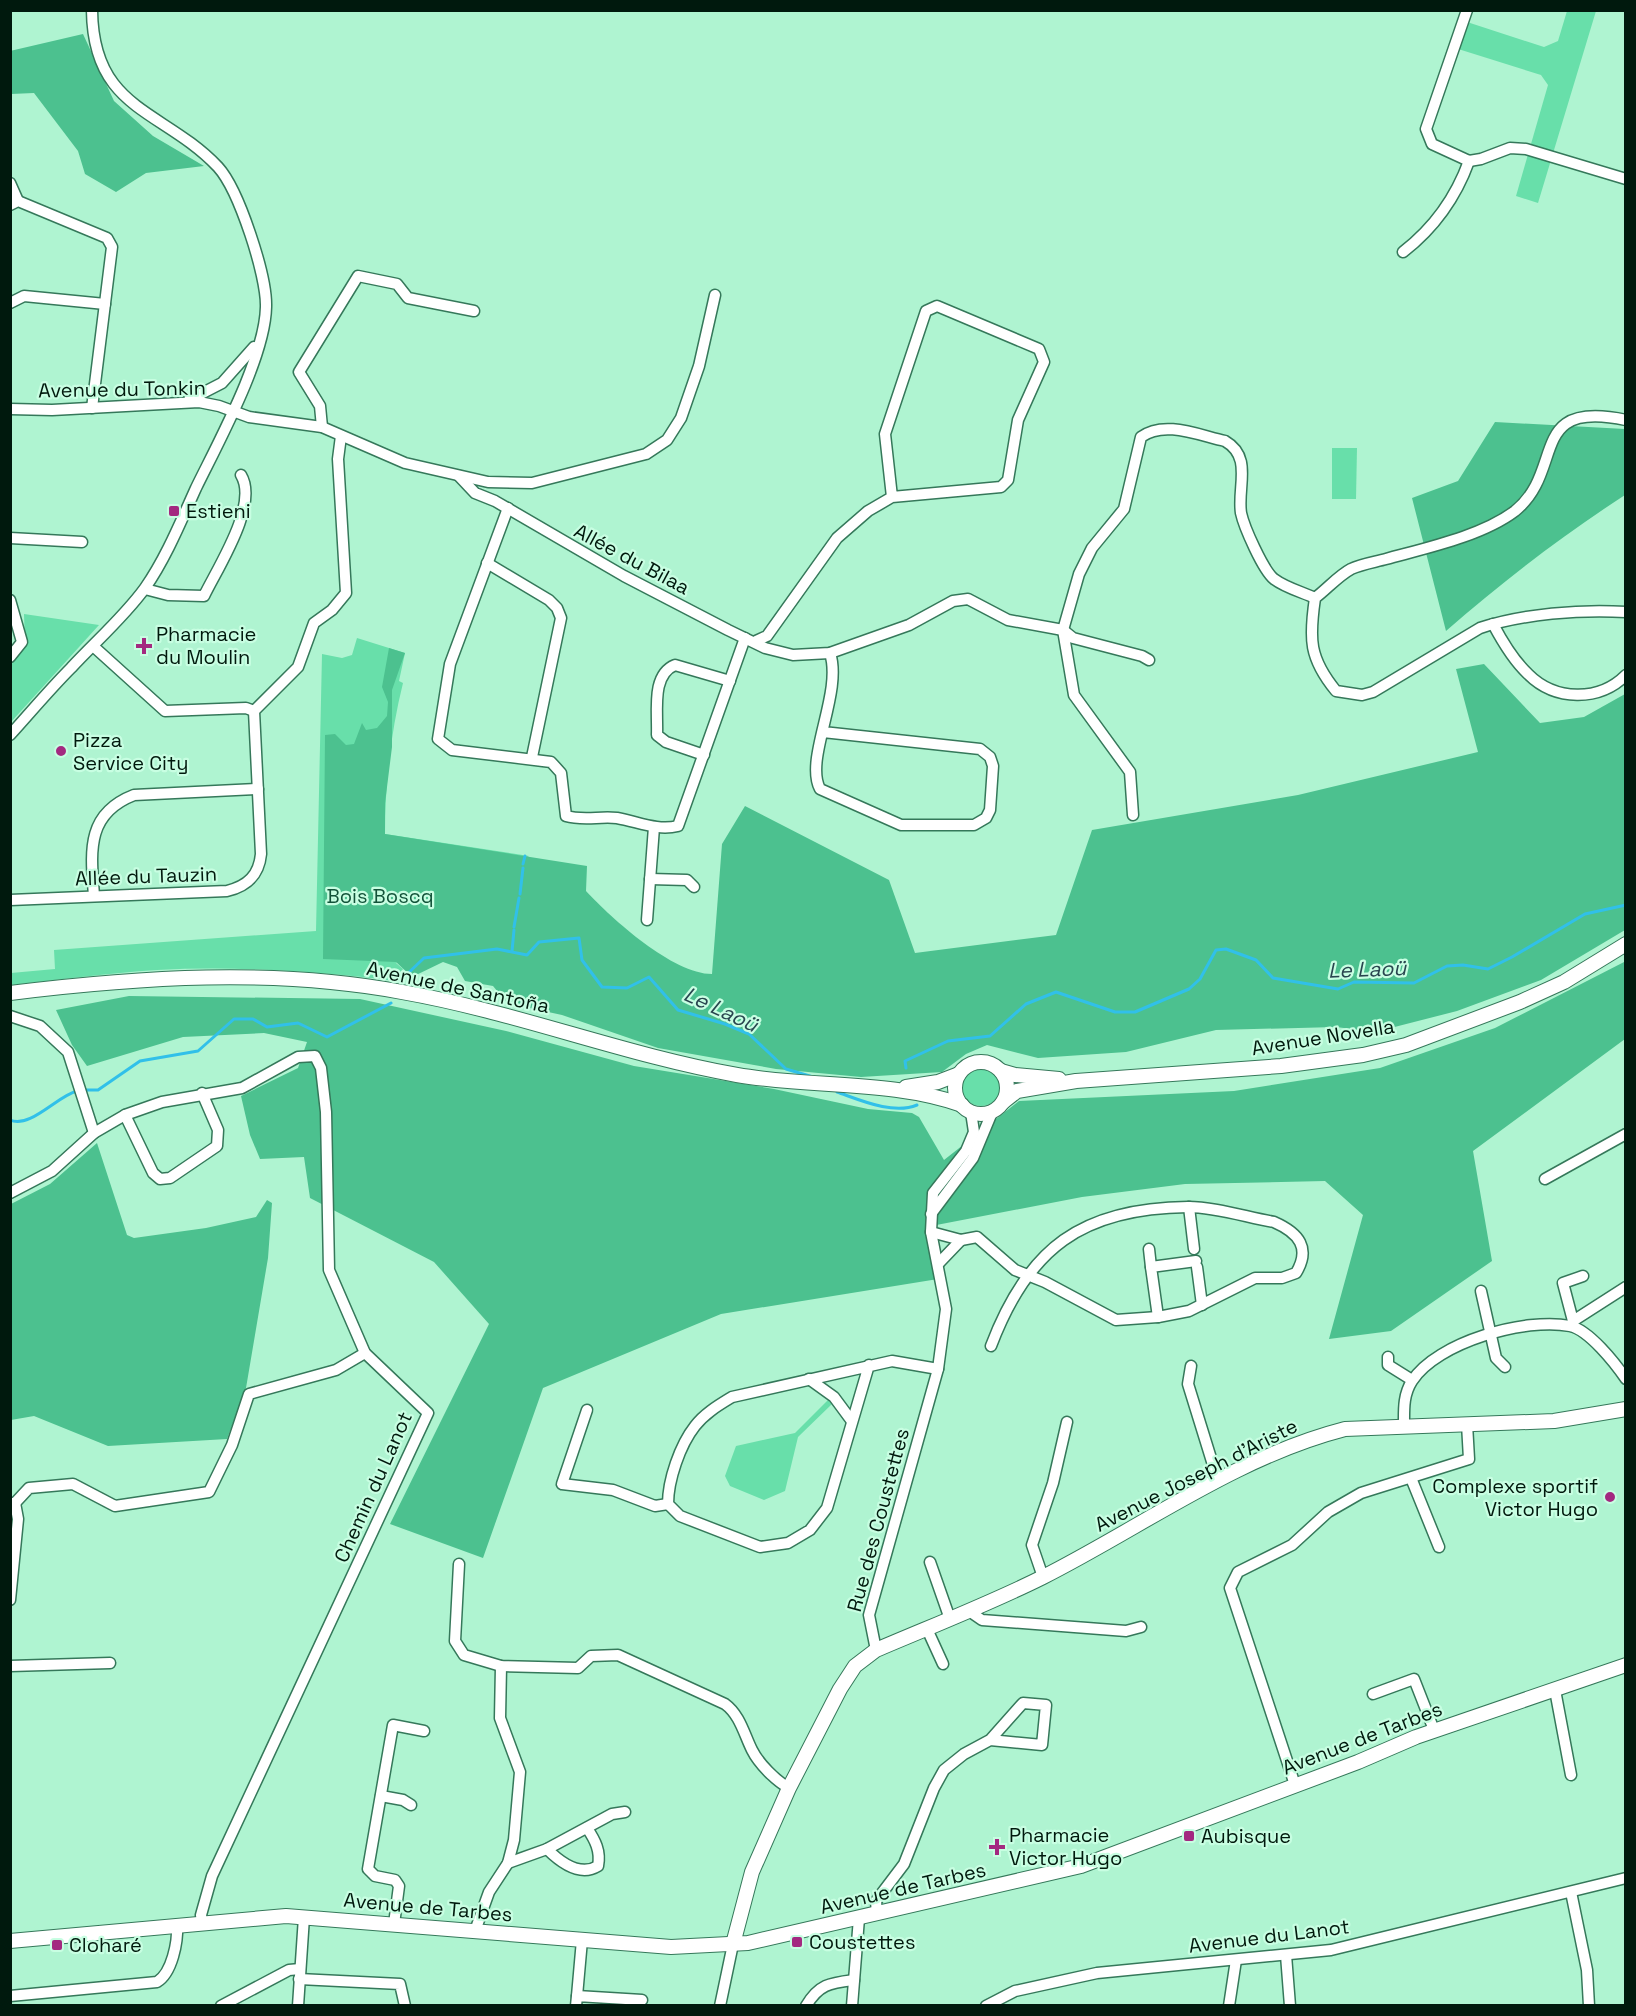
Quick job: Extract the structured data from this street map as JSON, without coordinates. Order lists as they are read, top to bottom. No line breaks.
{"streets":{"street":["Avenue du Tonkin","Allée du Bilaa","Allée du Tauzin","Avenue de Santoña","Avenue Novella","Avenue Joseph d'Ariste","Chemin du Lanot","Rue des Coustettes","Avenue de Tarbes","Avenue du Lanot"]},"crossings":[["Avenue du Tonkin","Allée du Bilaa"],["Avenue de Santoña","Avenue Novella"],["Avenue de Santoña","Rue des Coustettes"],["Avenue Novella","Rue des Coustettes"],["Avenue Joseph d'Ariste","Rue des Coustettes"],["Chemin du Lanot","Avenue de Tarbes"]],"water":["Le Laoü"],"parks":["Bois Boscq"],"places":{"transit":["Estieni","Aubisque","Coustettes","Cloharé"],"health":["Pharmacie du Moulin","Pharmacie Victor Hugo"],"other":["Pizza Service City","Complexe sportif Victor Hugo"]}}
